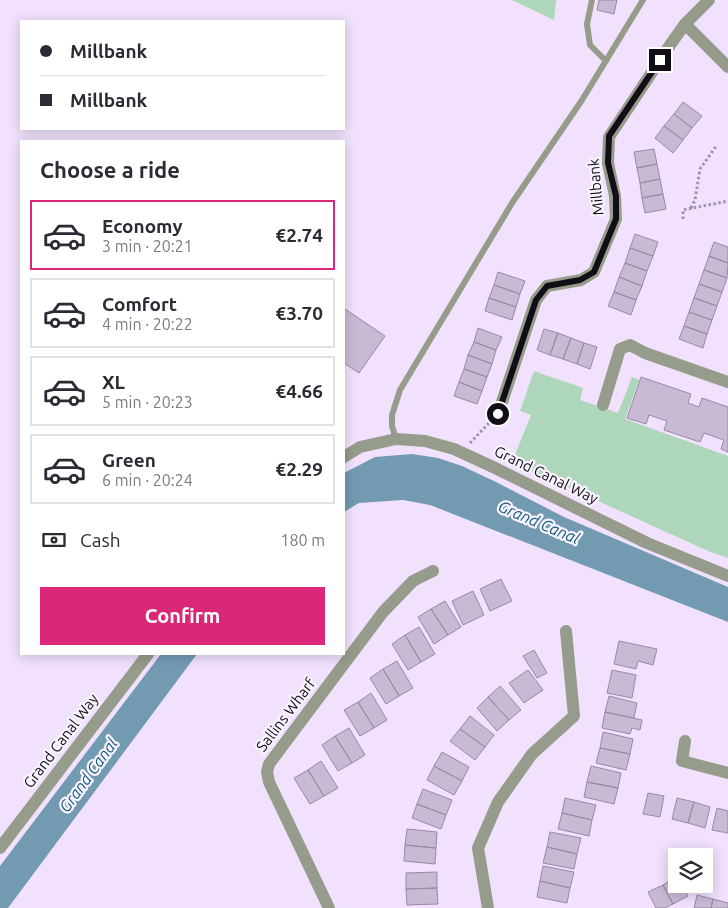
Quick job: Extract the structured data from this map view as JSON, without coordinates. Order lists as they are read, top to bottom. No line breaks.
{"streets":{"street":["Millbank","Grand Canal Way","Sallins Wharf"]},"water":["Grand Canal"],"page":{"banner":["Millbank","Millbank"],"heading":"Choose a ride","list":[{"name":"Economy","note":"3 min · 20:21","value":"€2.74"},{"name":"Comfort","note":"4 min · 20:22","value":"€3.70"},{"name":"XL","note":"5 min · 20:23","value":"€4.66"},{"name":"Green","note":"6 min · 20:24","value":"€2.29"}],"pay":["Cash","180 m"],"buttons":"Confirm"}}
